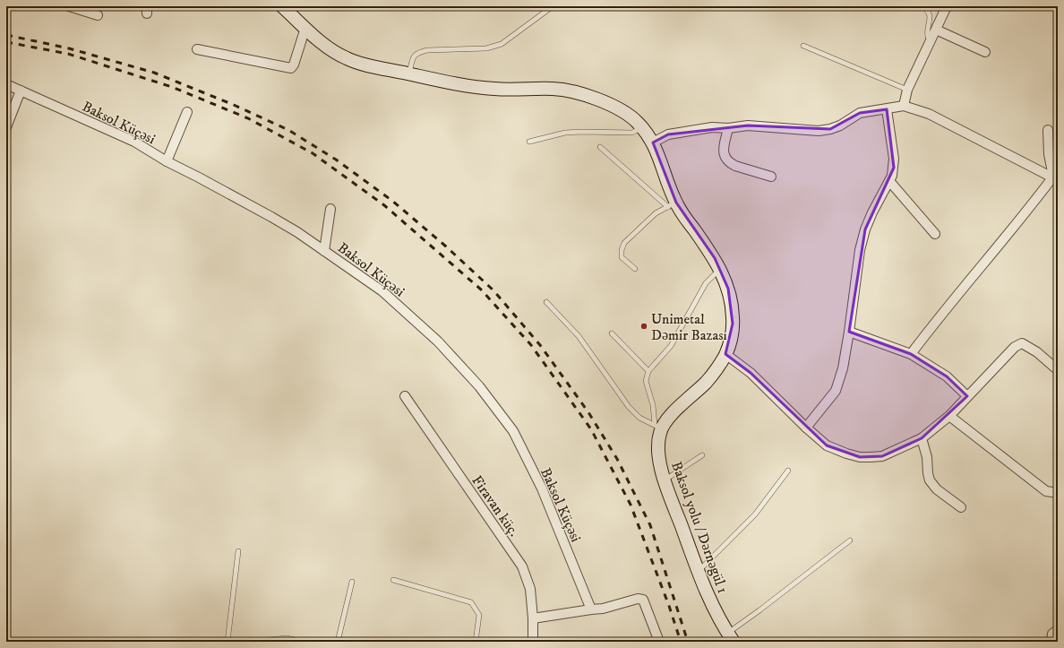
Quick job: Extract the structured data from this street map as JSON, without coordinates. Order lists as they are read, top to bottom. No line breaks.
{"streets":{"main road":["Baksol yolu / Dərnəgül 1"],"street":["Baksol Küçəsi","Firavan küç."]},"places":["Unimetal Dəmir Bazası"]}
